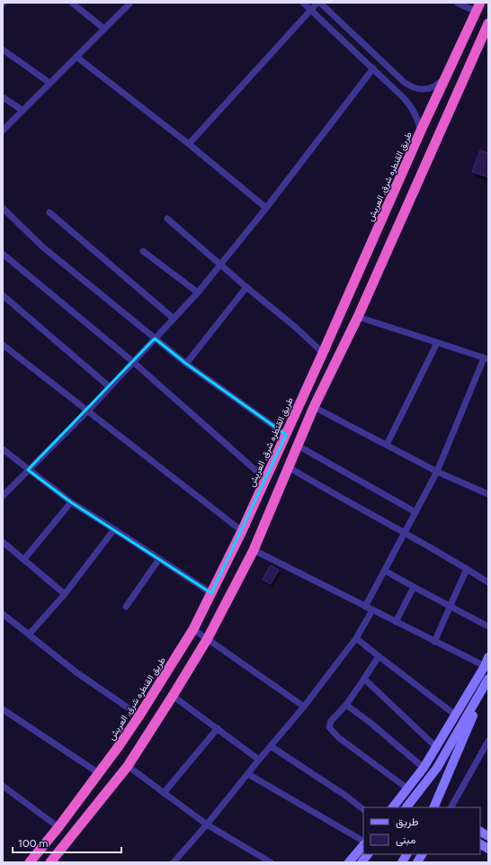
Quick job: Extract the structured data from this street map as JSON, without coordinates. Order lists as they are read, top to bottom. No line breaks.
{"streets":{"highway":["طريق القنطره شرق, العريش"]},"legend":["طريق","مبنى"],"scale_bar":"100 m"}
